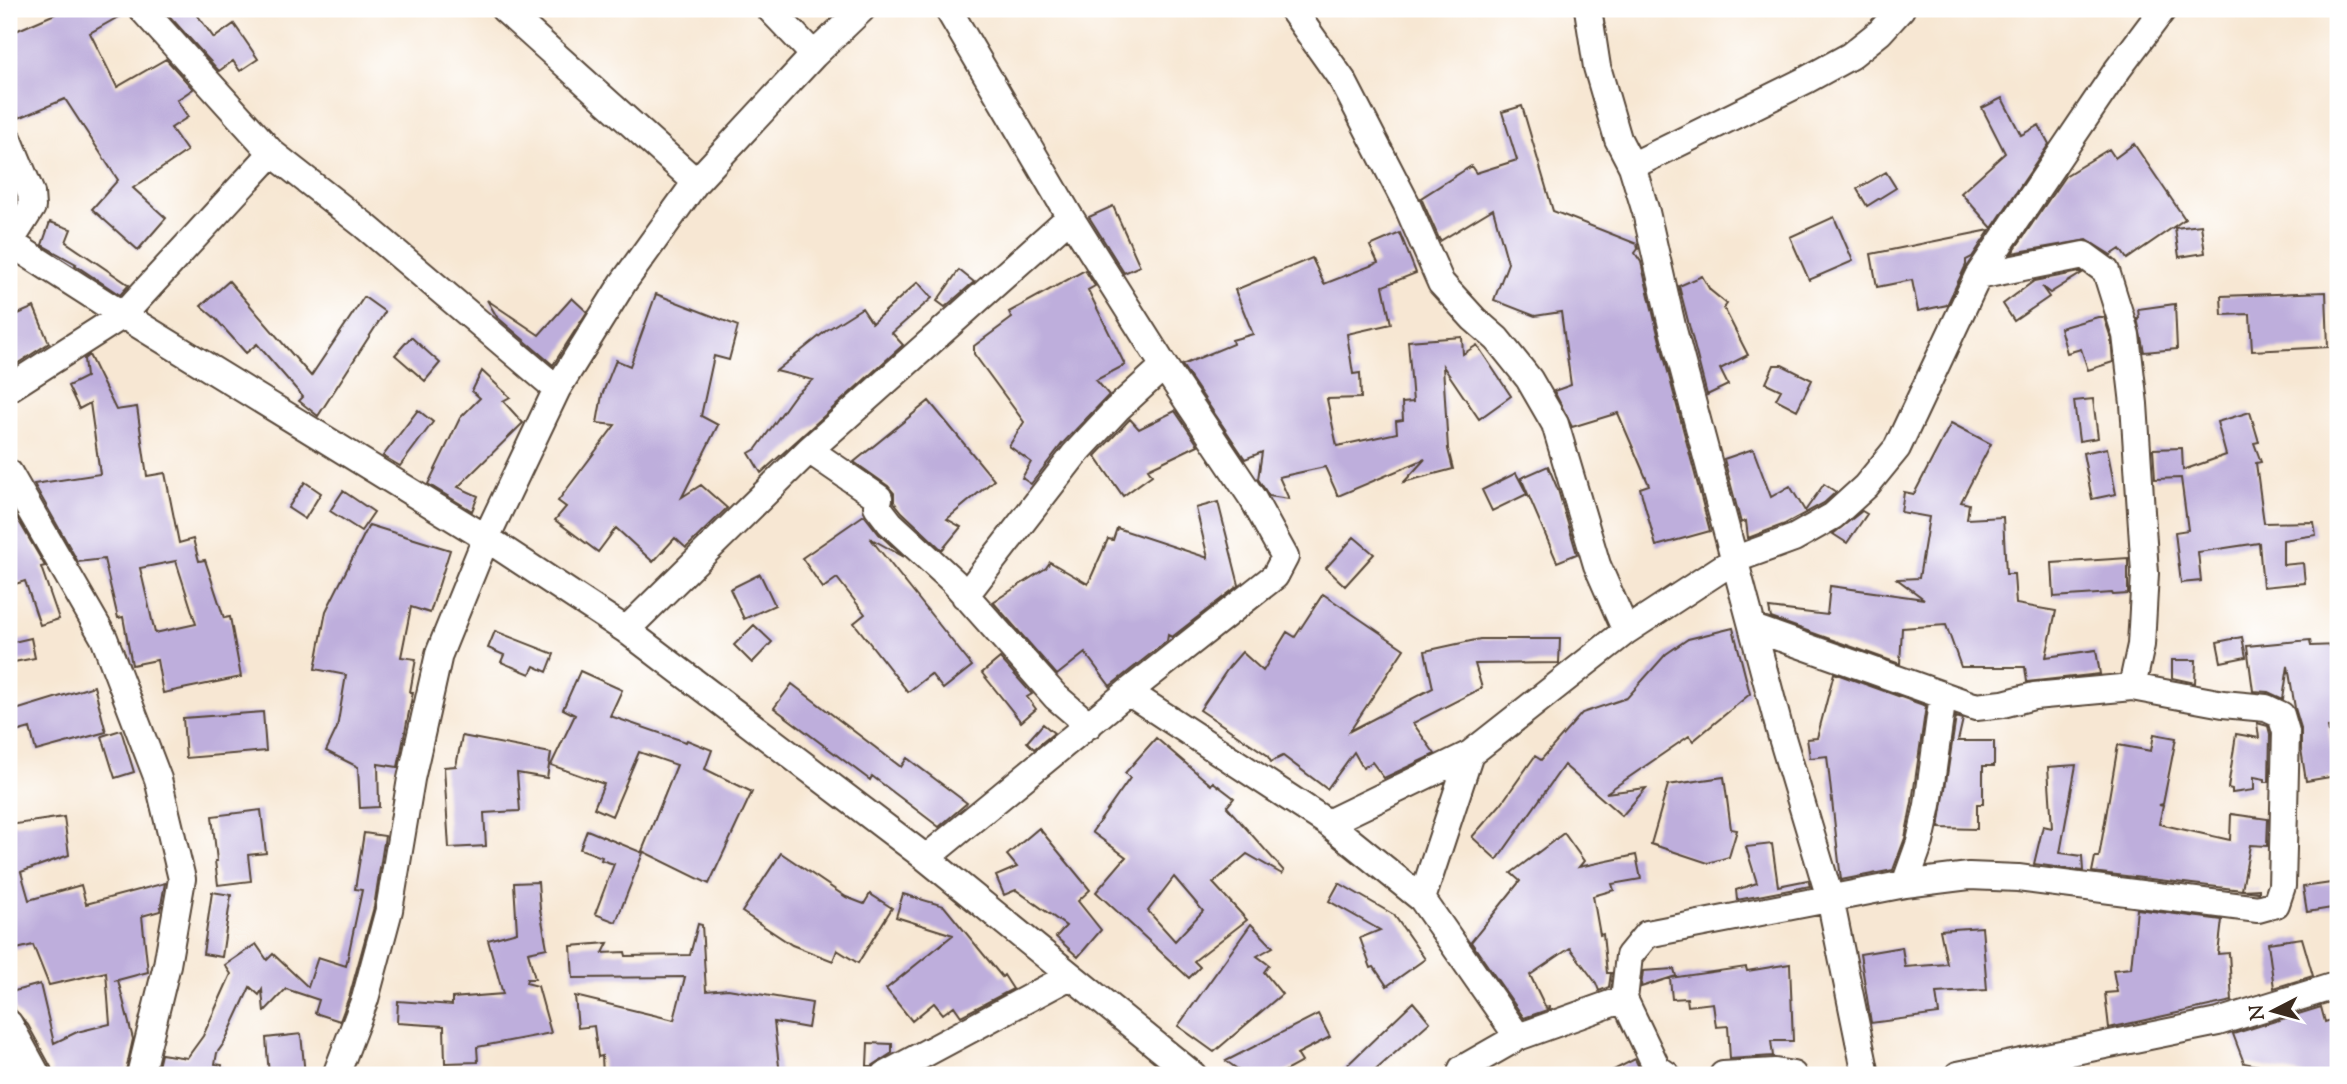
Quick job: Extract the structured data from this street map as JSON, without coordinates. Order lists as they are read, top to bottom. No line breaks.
{"north":"left"}
